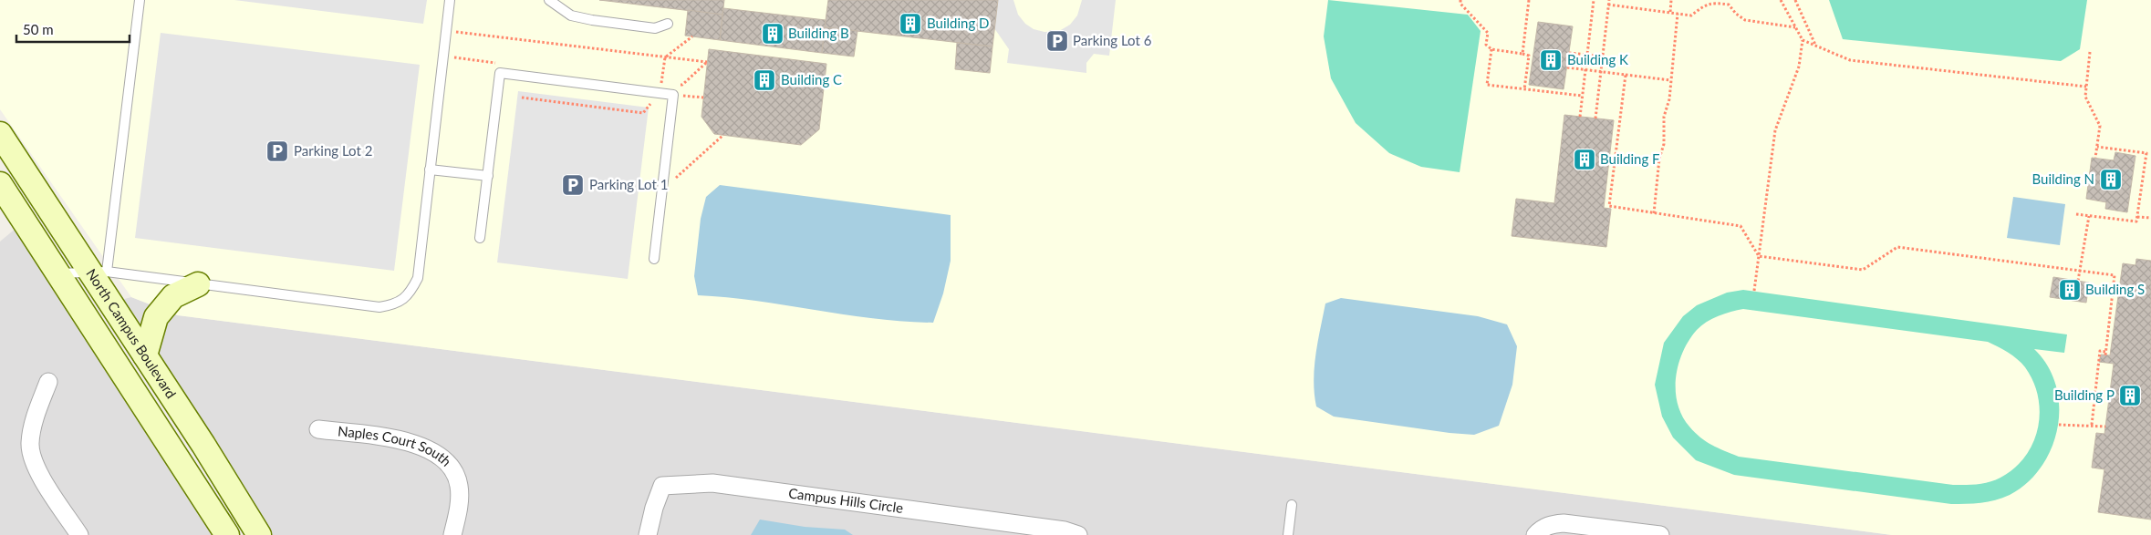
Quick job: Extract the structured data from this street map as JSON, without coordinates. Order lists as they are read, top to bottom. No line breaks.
{"streets":{"street":["North Campus Boulevard","Naples Court South","Campus Hills Circle"]},"places":{"building":["Building D","Building B","Building K","Building C","Building F","Building N","Building S","Building P"],"parking":["Parking Lot 6","Parking Lot 2","Parking Lot 1"]},"scale_bar":"50 m"}
